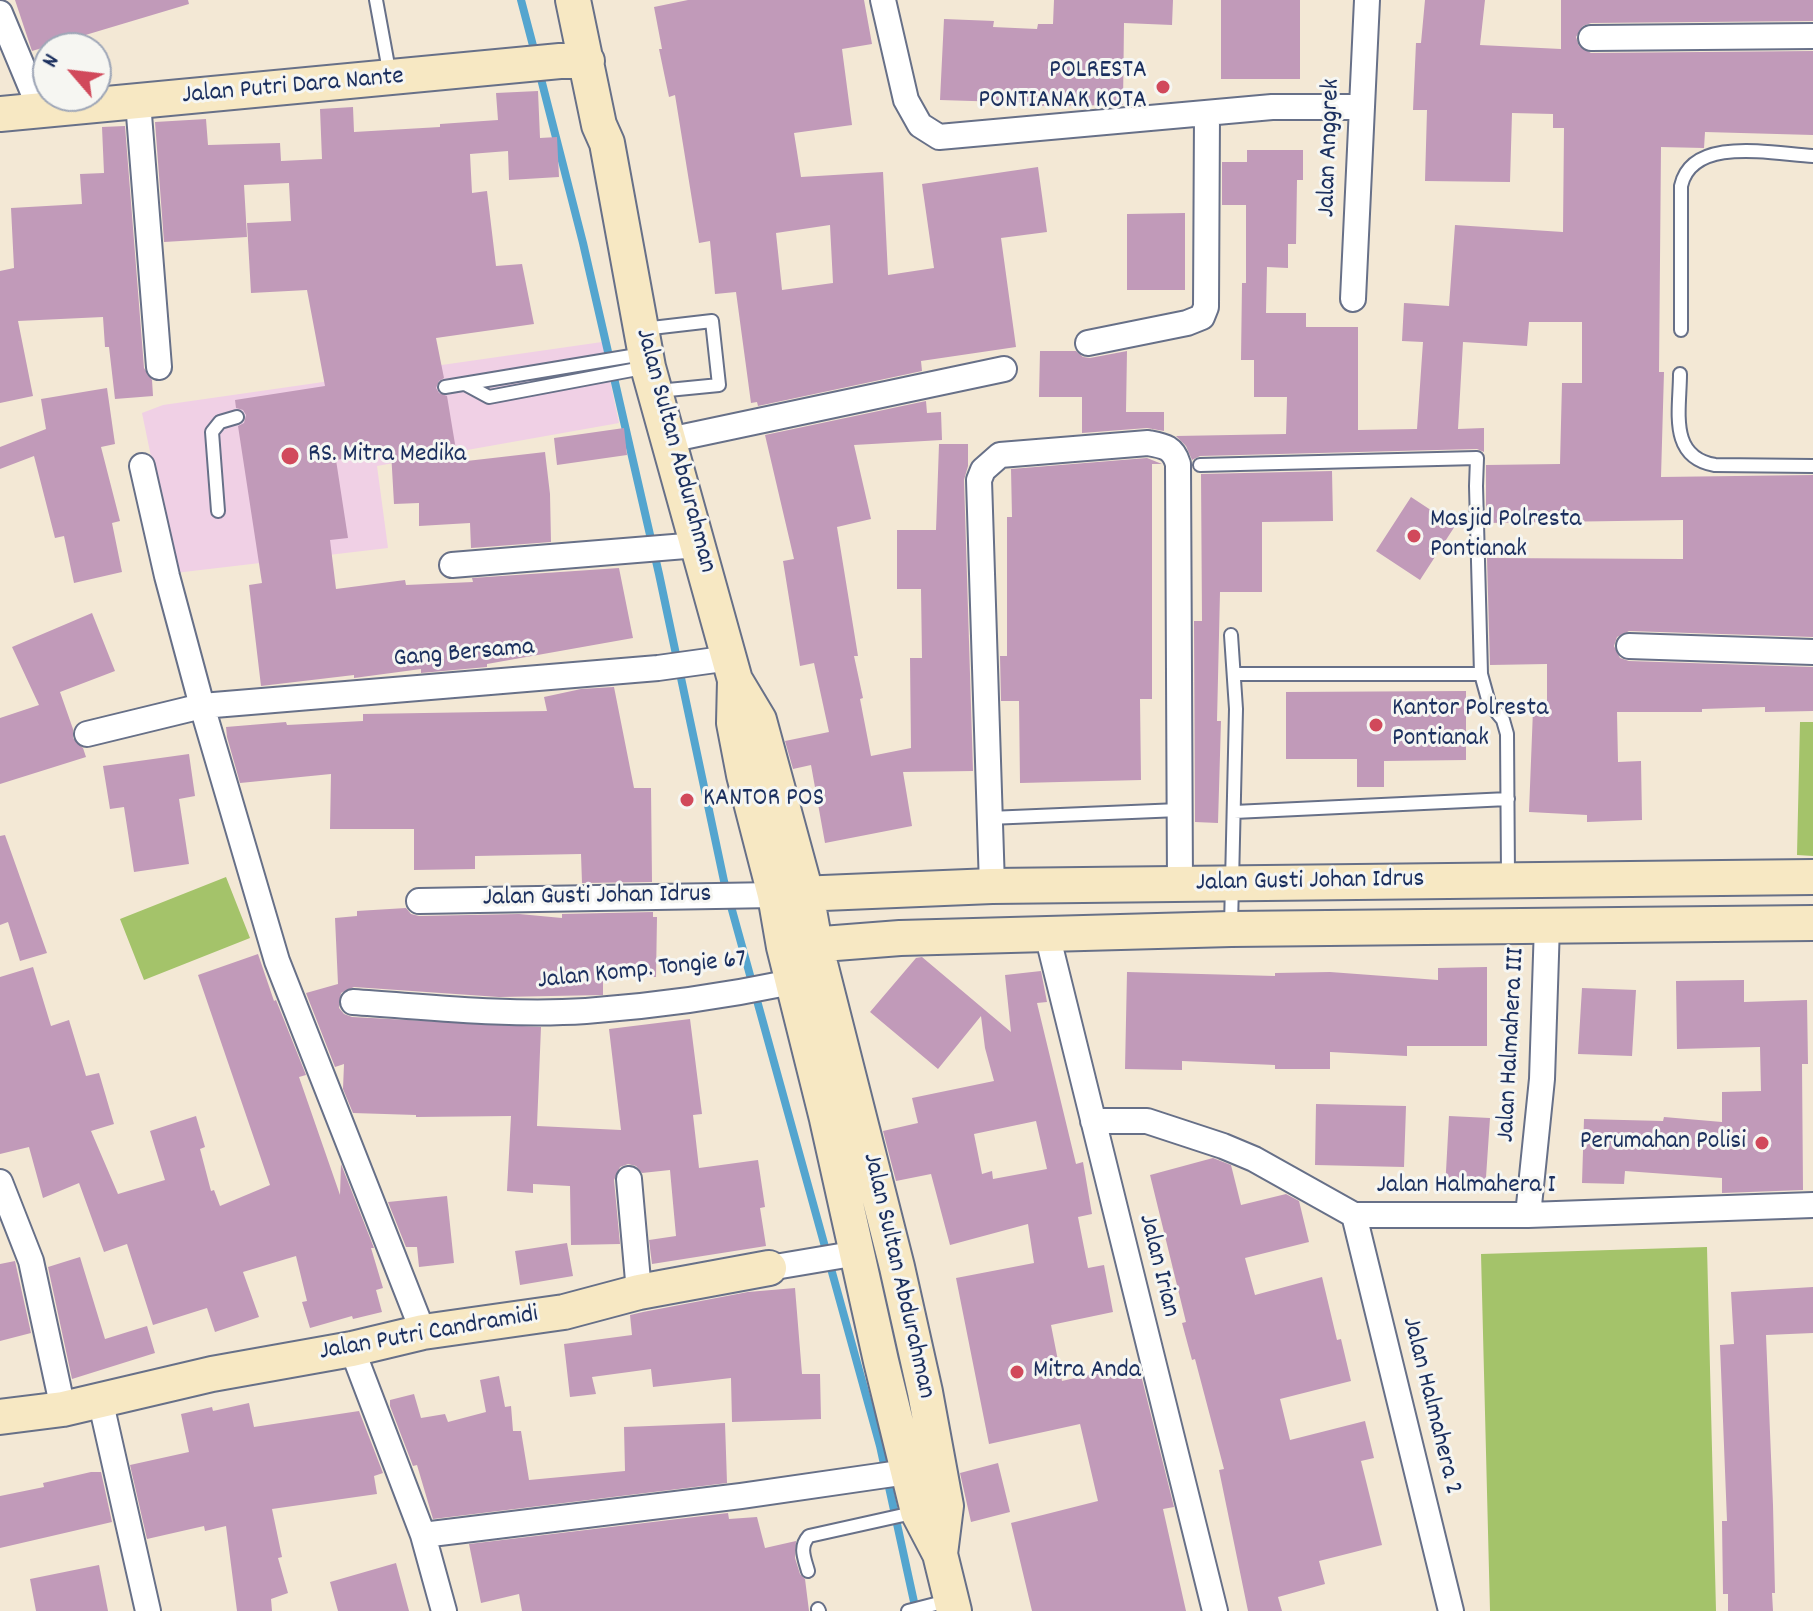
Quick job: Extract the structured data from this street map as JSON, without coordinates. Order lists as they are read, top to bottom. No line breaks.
{"streets":{"street":["Jalan Putri Dara Nante","Jalan Anggrek","Jalan Sultan Abdurahman","Gang Bersama","Jalan Gusti Johan Idrus","Jalan Komp. Tongie 67","Jalan Halmahera III","Jalan Halmahera I","Jalan Irian","Jalan Putri Candramidi","Jalan Halmahera 2"]},"crossings":[["Jalan Putri Dara Nante","Jalan Sultan Abdurahman"],["Jalan Sultan Abdurahman","Gang Bersama"],["Jalan Sultan Abdurahman","Jalan Gusti Johan Idrus"],["Jalan Gusti Johan Idrus","Jalan Halmahera III"],["Jalan Gusti Johan Idrus","Jalan Irian"],["Jalan Halmahera III","Jalan Halmahera I"],["Jalan Halmahera I","Jalan Irian"],["Jalan Halmahera I","Jalan Halmahera 2"]],"places":["POLRESTA PONTIANAK KOTA","RS. Mitra Medika","Masjid Polresta Pontianak","Kantor Polresta Pontianak","KANTOR POS","Perumahan Polisi","Mitra Anda"],"north":"top left"}
